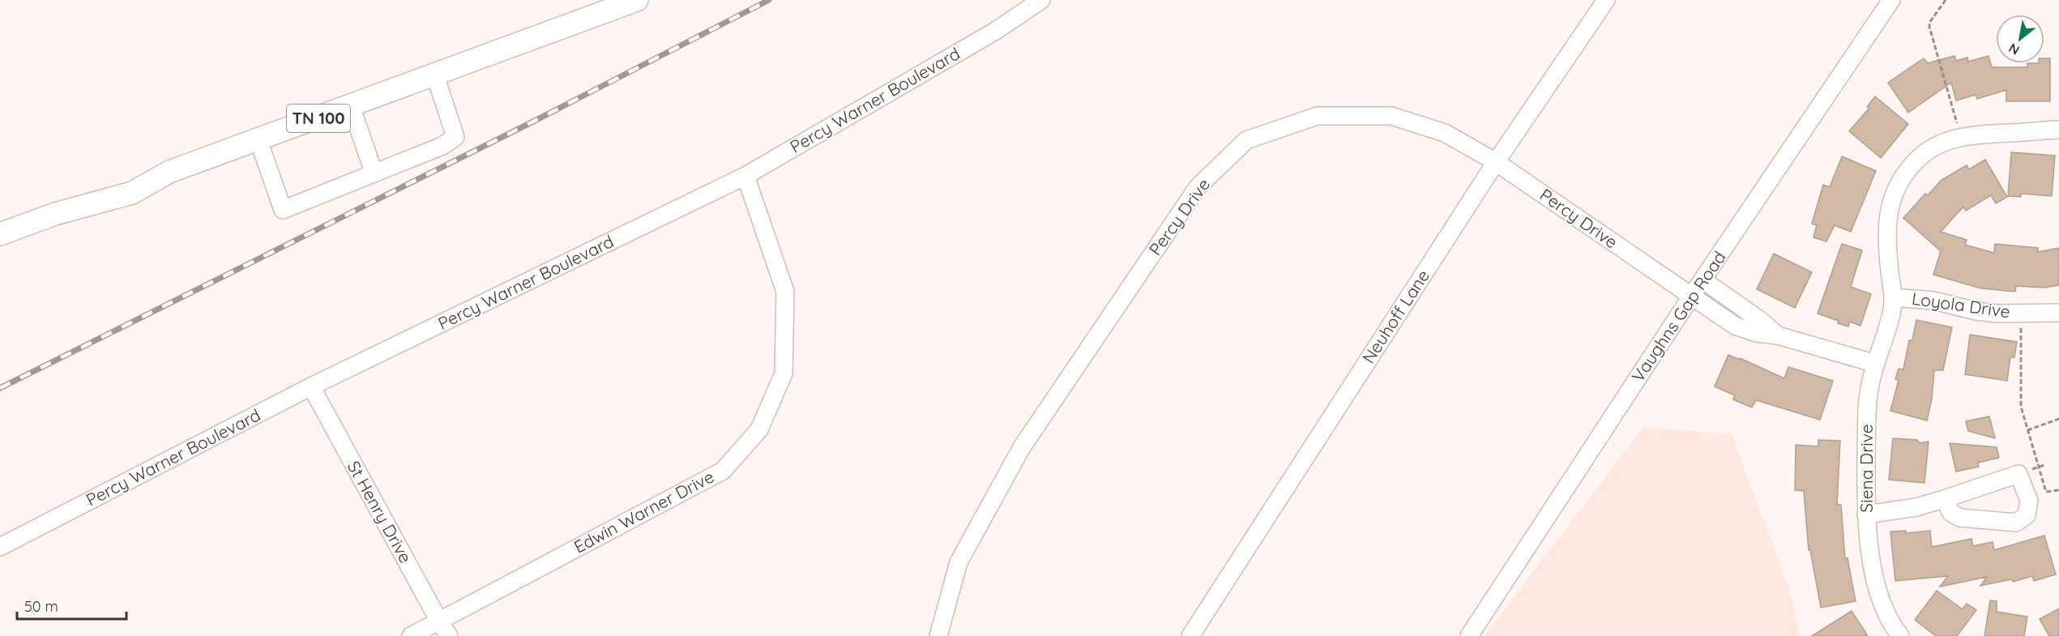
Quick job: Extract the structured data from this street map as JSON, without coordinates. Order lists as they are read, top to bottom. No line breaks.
{"streets":{"main road":["TN 100"],"street":["Percy Warner Boulevard","Percy Drive","Loyola Drive","Neuhoff Lane","Vaughns Gap Road","Siena Drive","St Henry Drive","Edwin Warner Drive"]},"crossings":[["Percy Warner Boulevard","St Henry Drive"],["Percy Warner Boulevard","Edwin Warner Drive"],["Percy Drive","Neuhoff Lane"],["Percy Drive","Vaughns Gap Road"],["Percy Drive","Siena Drive"],["Loyola Drive","Siena Drive"],["St Henry Drive","Edwin Warner Drive"]],"scale_bar":"50 m","north":"bottom left"}
